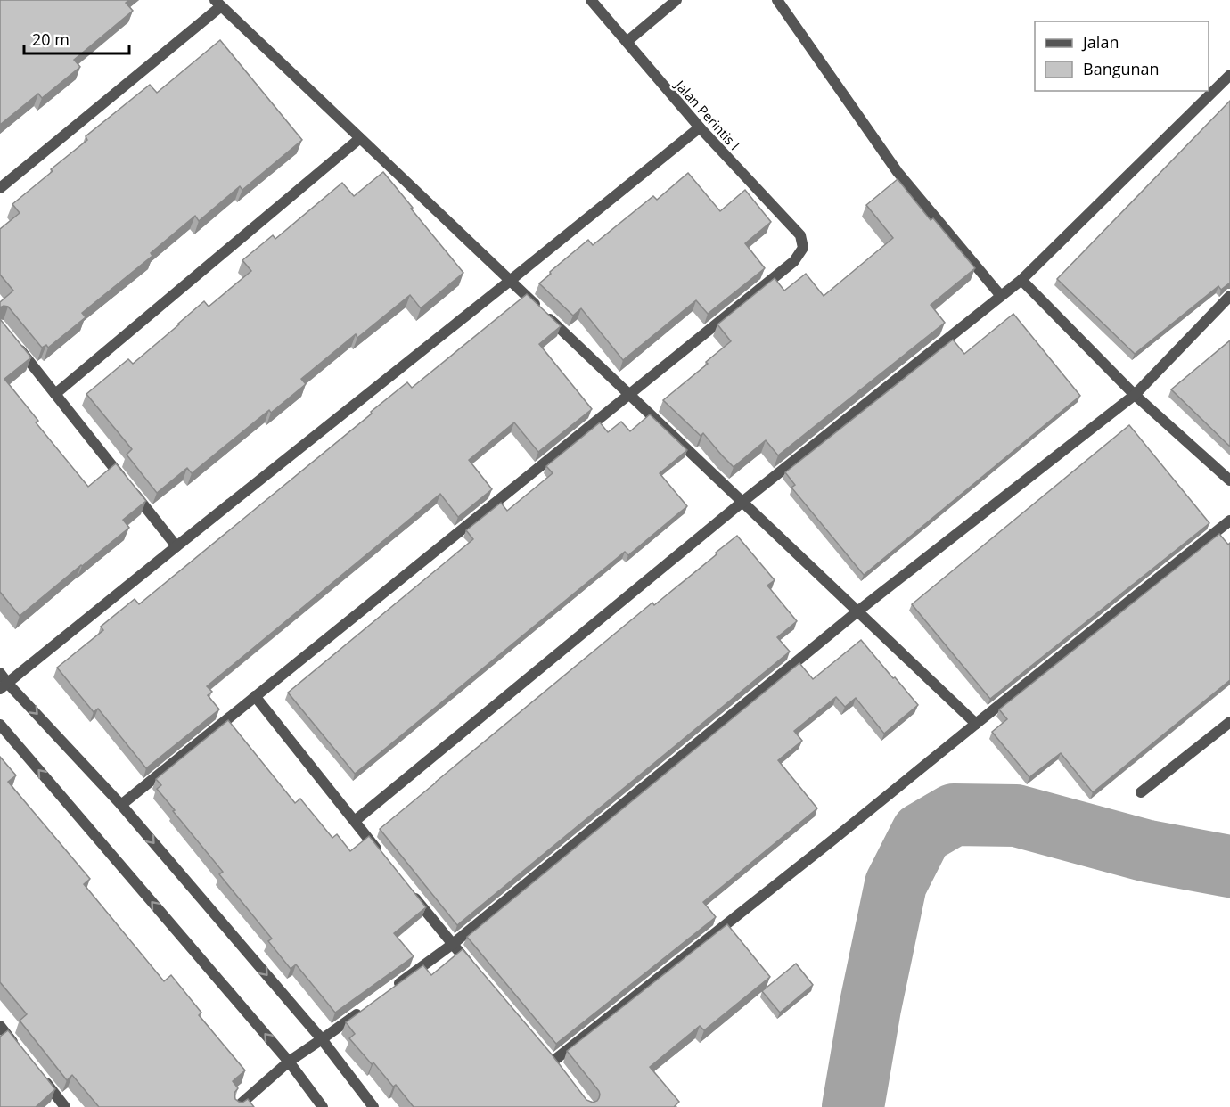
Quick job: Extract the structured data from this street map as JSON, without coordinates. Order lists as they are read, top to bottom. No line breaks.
{"streets":{"street":["Jalan Perintis I"]},"legend":["Jalan","Bangunan"],"scale_bar":"20 m"}
